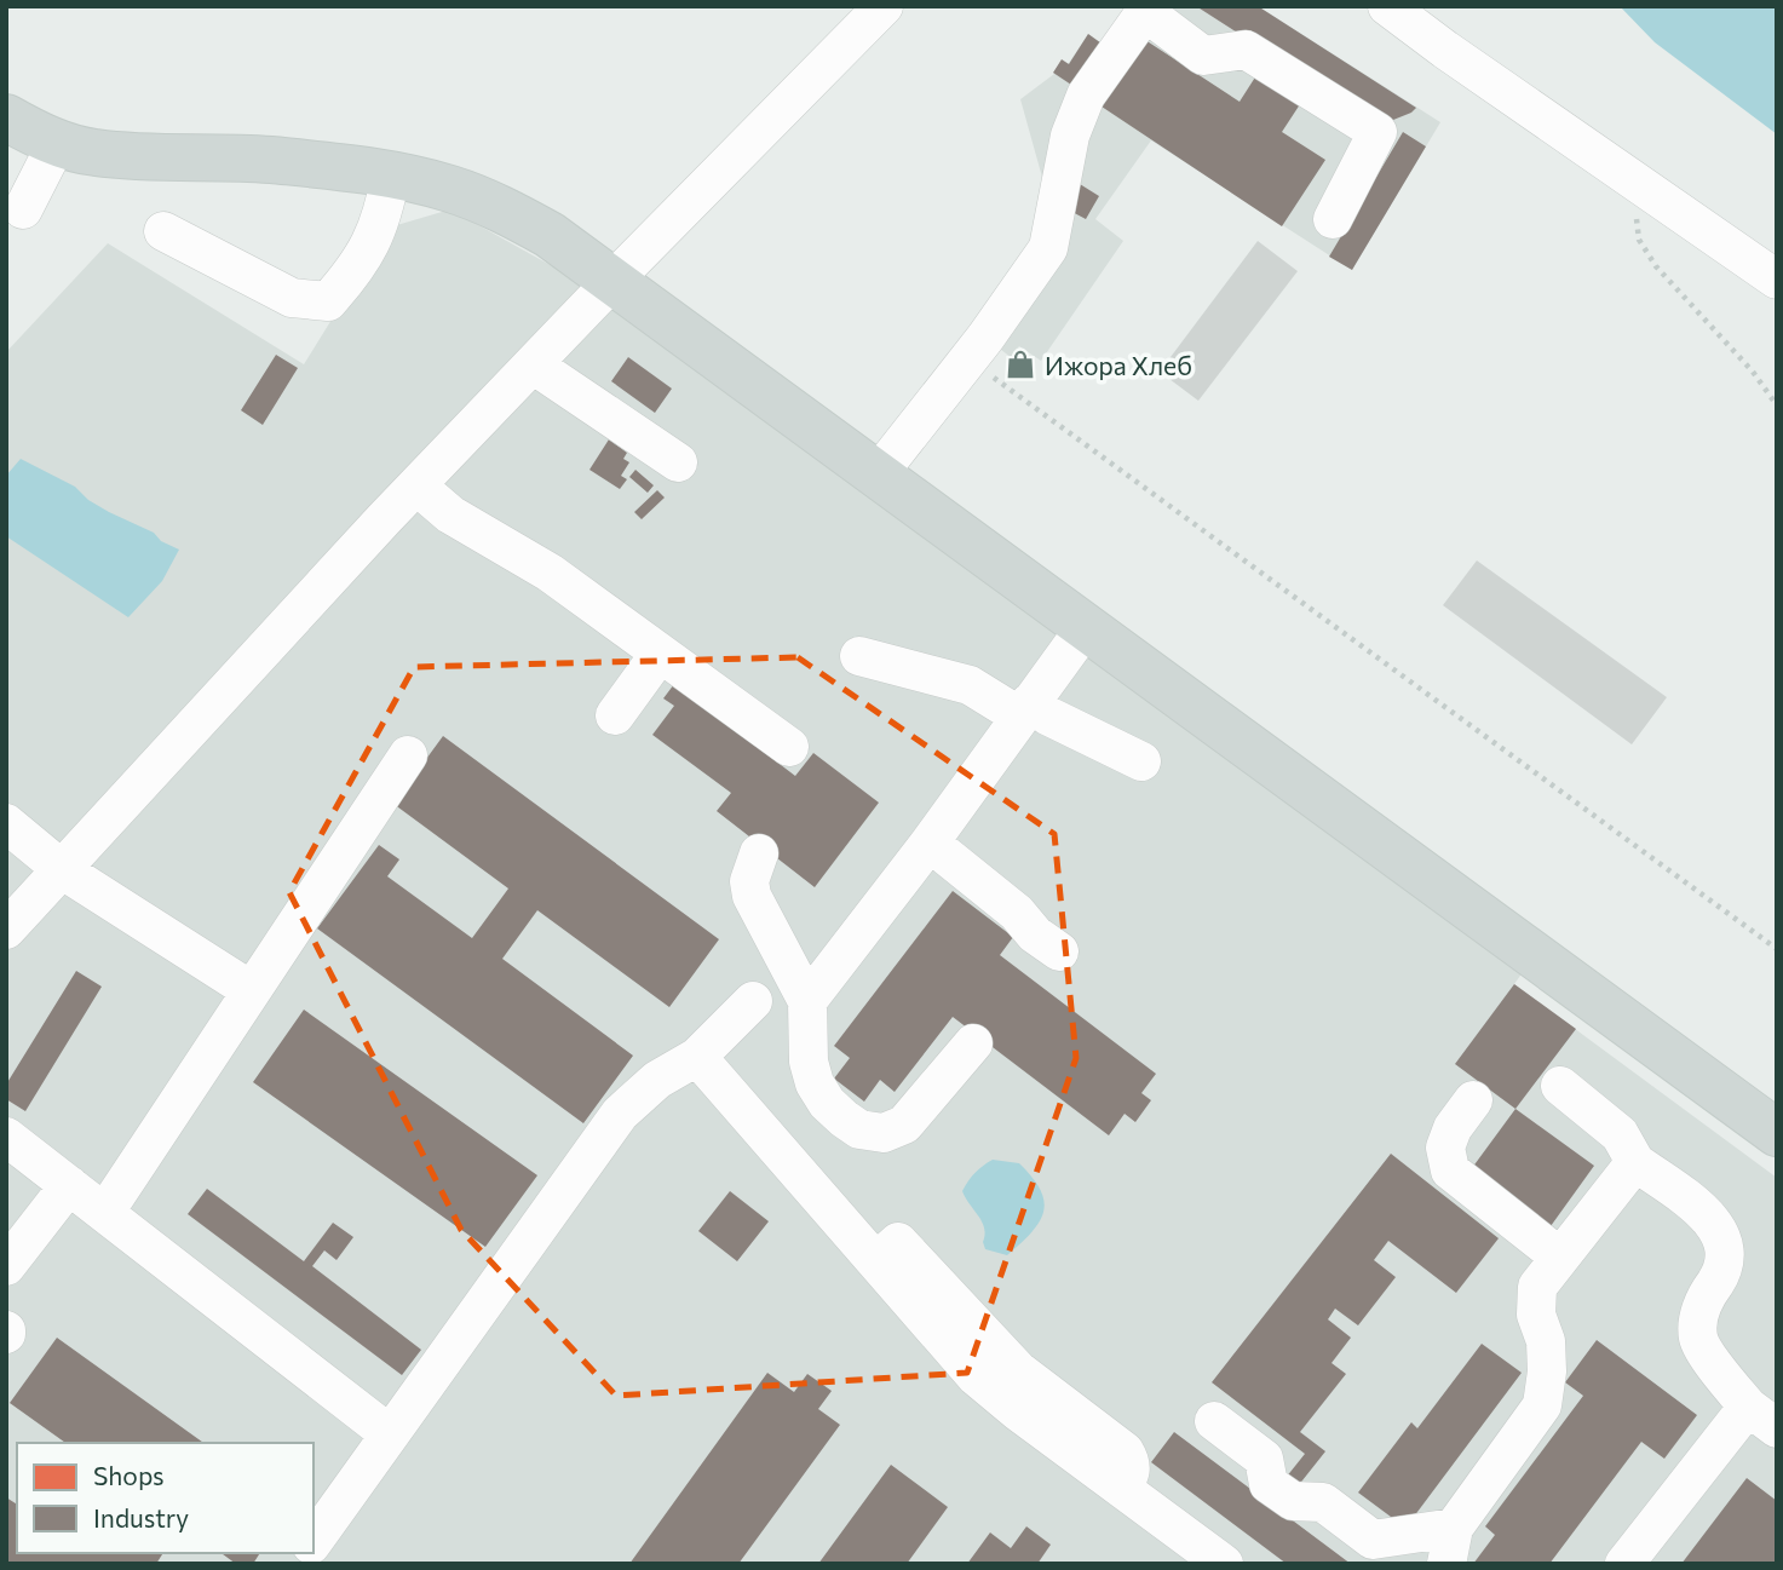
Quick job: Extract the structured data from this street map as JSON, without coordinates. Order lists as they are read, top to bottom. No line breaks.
{"places":{"shop":["Ижора Хлеб"]},"legend":["Shops","Industry"]}
